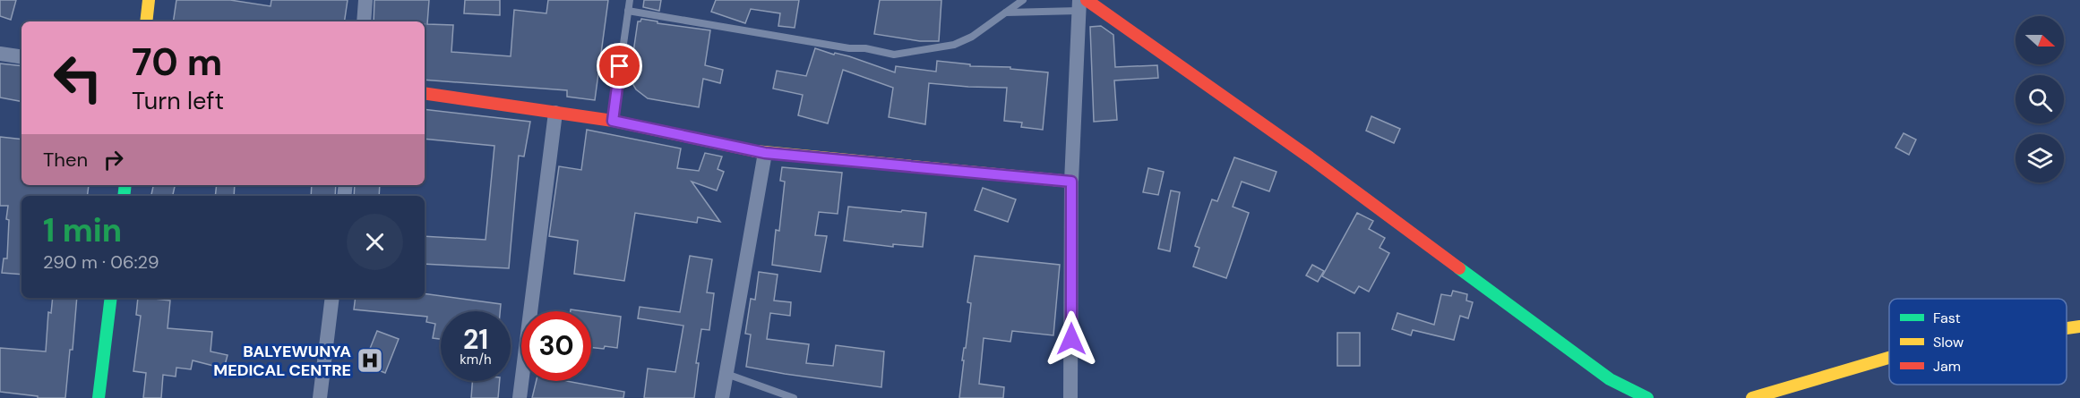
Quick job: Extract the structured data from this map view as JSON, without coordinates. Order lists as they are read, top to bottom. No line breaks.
{"places":{"hospital":["BALYEWUNYA MEDICAL CENTRE"]},"legend":["Fast","Slow","Jam"],"north":"right","page":{"turn":["70 m","Turn left"],"then":"Then","heading":["1 min","290 m · 06:29"],"speed":"21 km/h","limit":"30"}}
